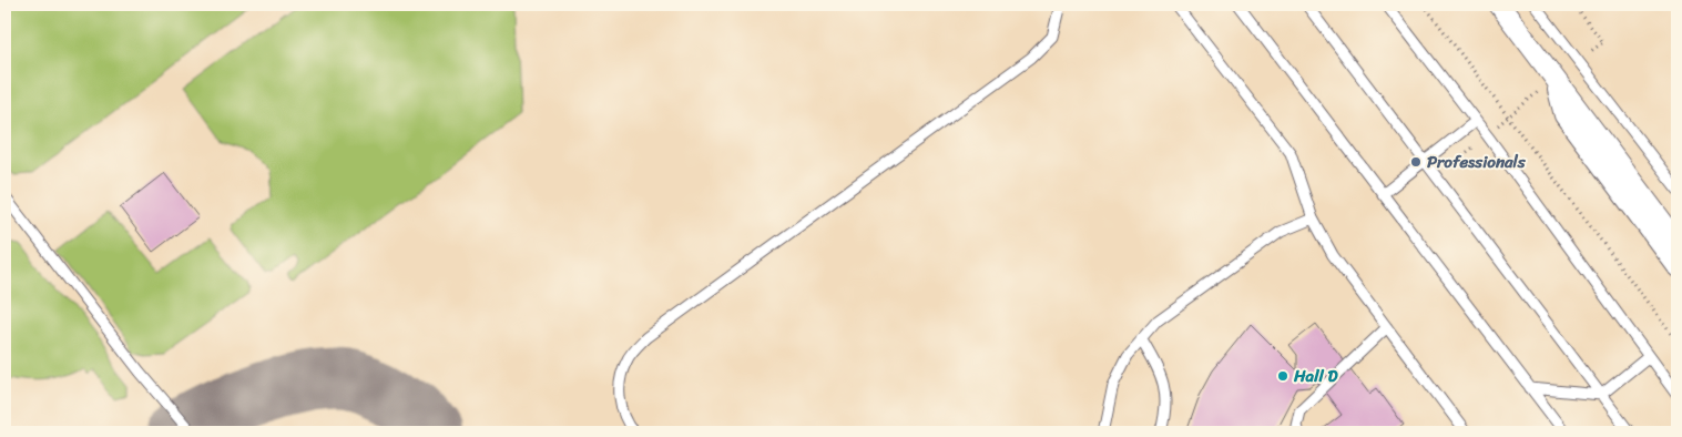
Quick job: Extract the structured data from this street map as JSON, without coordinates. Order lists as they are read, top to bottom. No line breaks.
{"places":["Professionals","Hall D"]}
